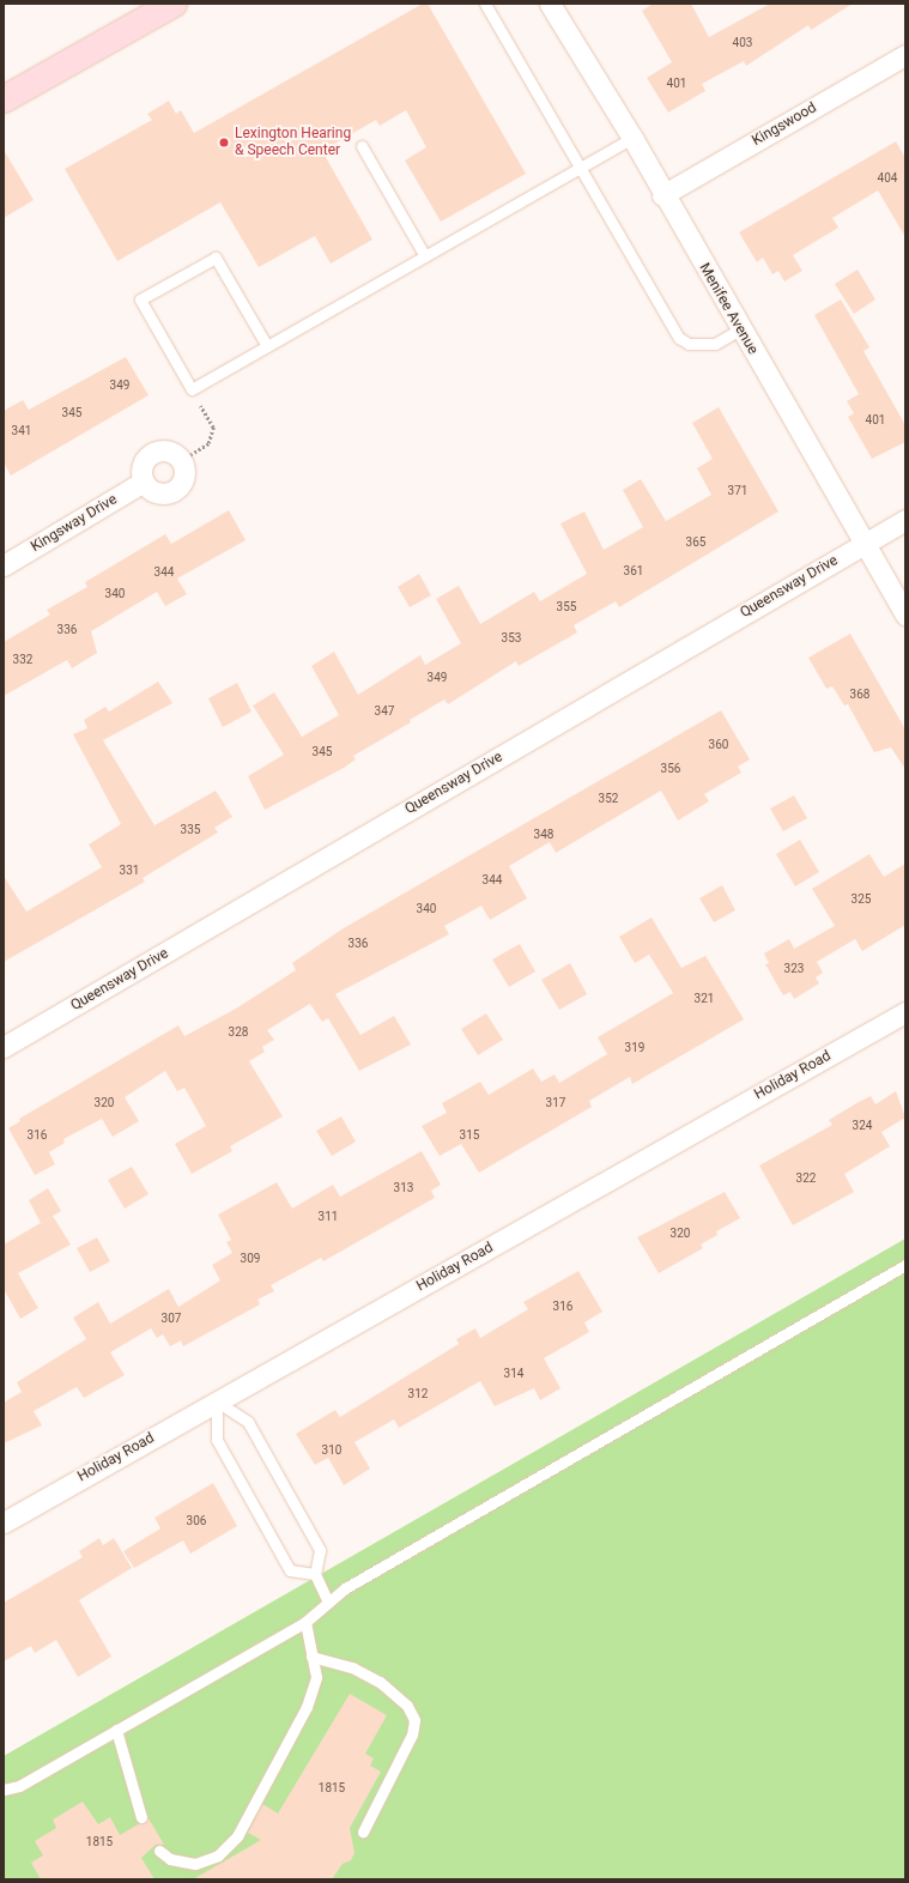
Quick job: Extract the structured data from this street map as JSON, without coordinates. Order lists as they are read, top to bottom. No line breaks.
{"streets":{"street":["Kingswood","Menifee Avenue","Kingsway Drive","Queensway Drive","Holiday Road"]},"crossings":[["Kingswood","Menifee Avenue"],["Menifee Avenue","Queensway Drive"]],"places":["Lexington Hearing & Speech Center"],"house_numbers":["403","401","404","349","345","401","341","371","365","361","344","340","355","336","353","332","349","368","347","360","345","356","352","335","348","331","344","325","340","336","323","321","328","319","320","317","324","316","315","322","313","311","320","309","316","307","314","312","310","306","1815","1815"]}
